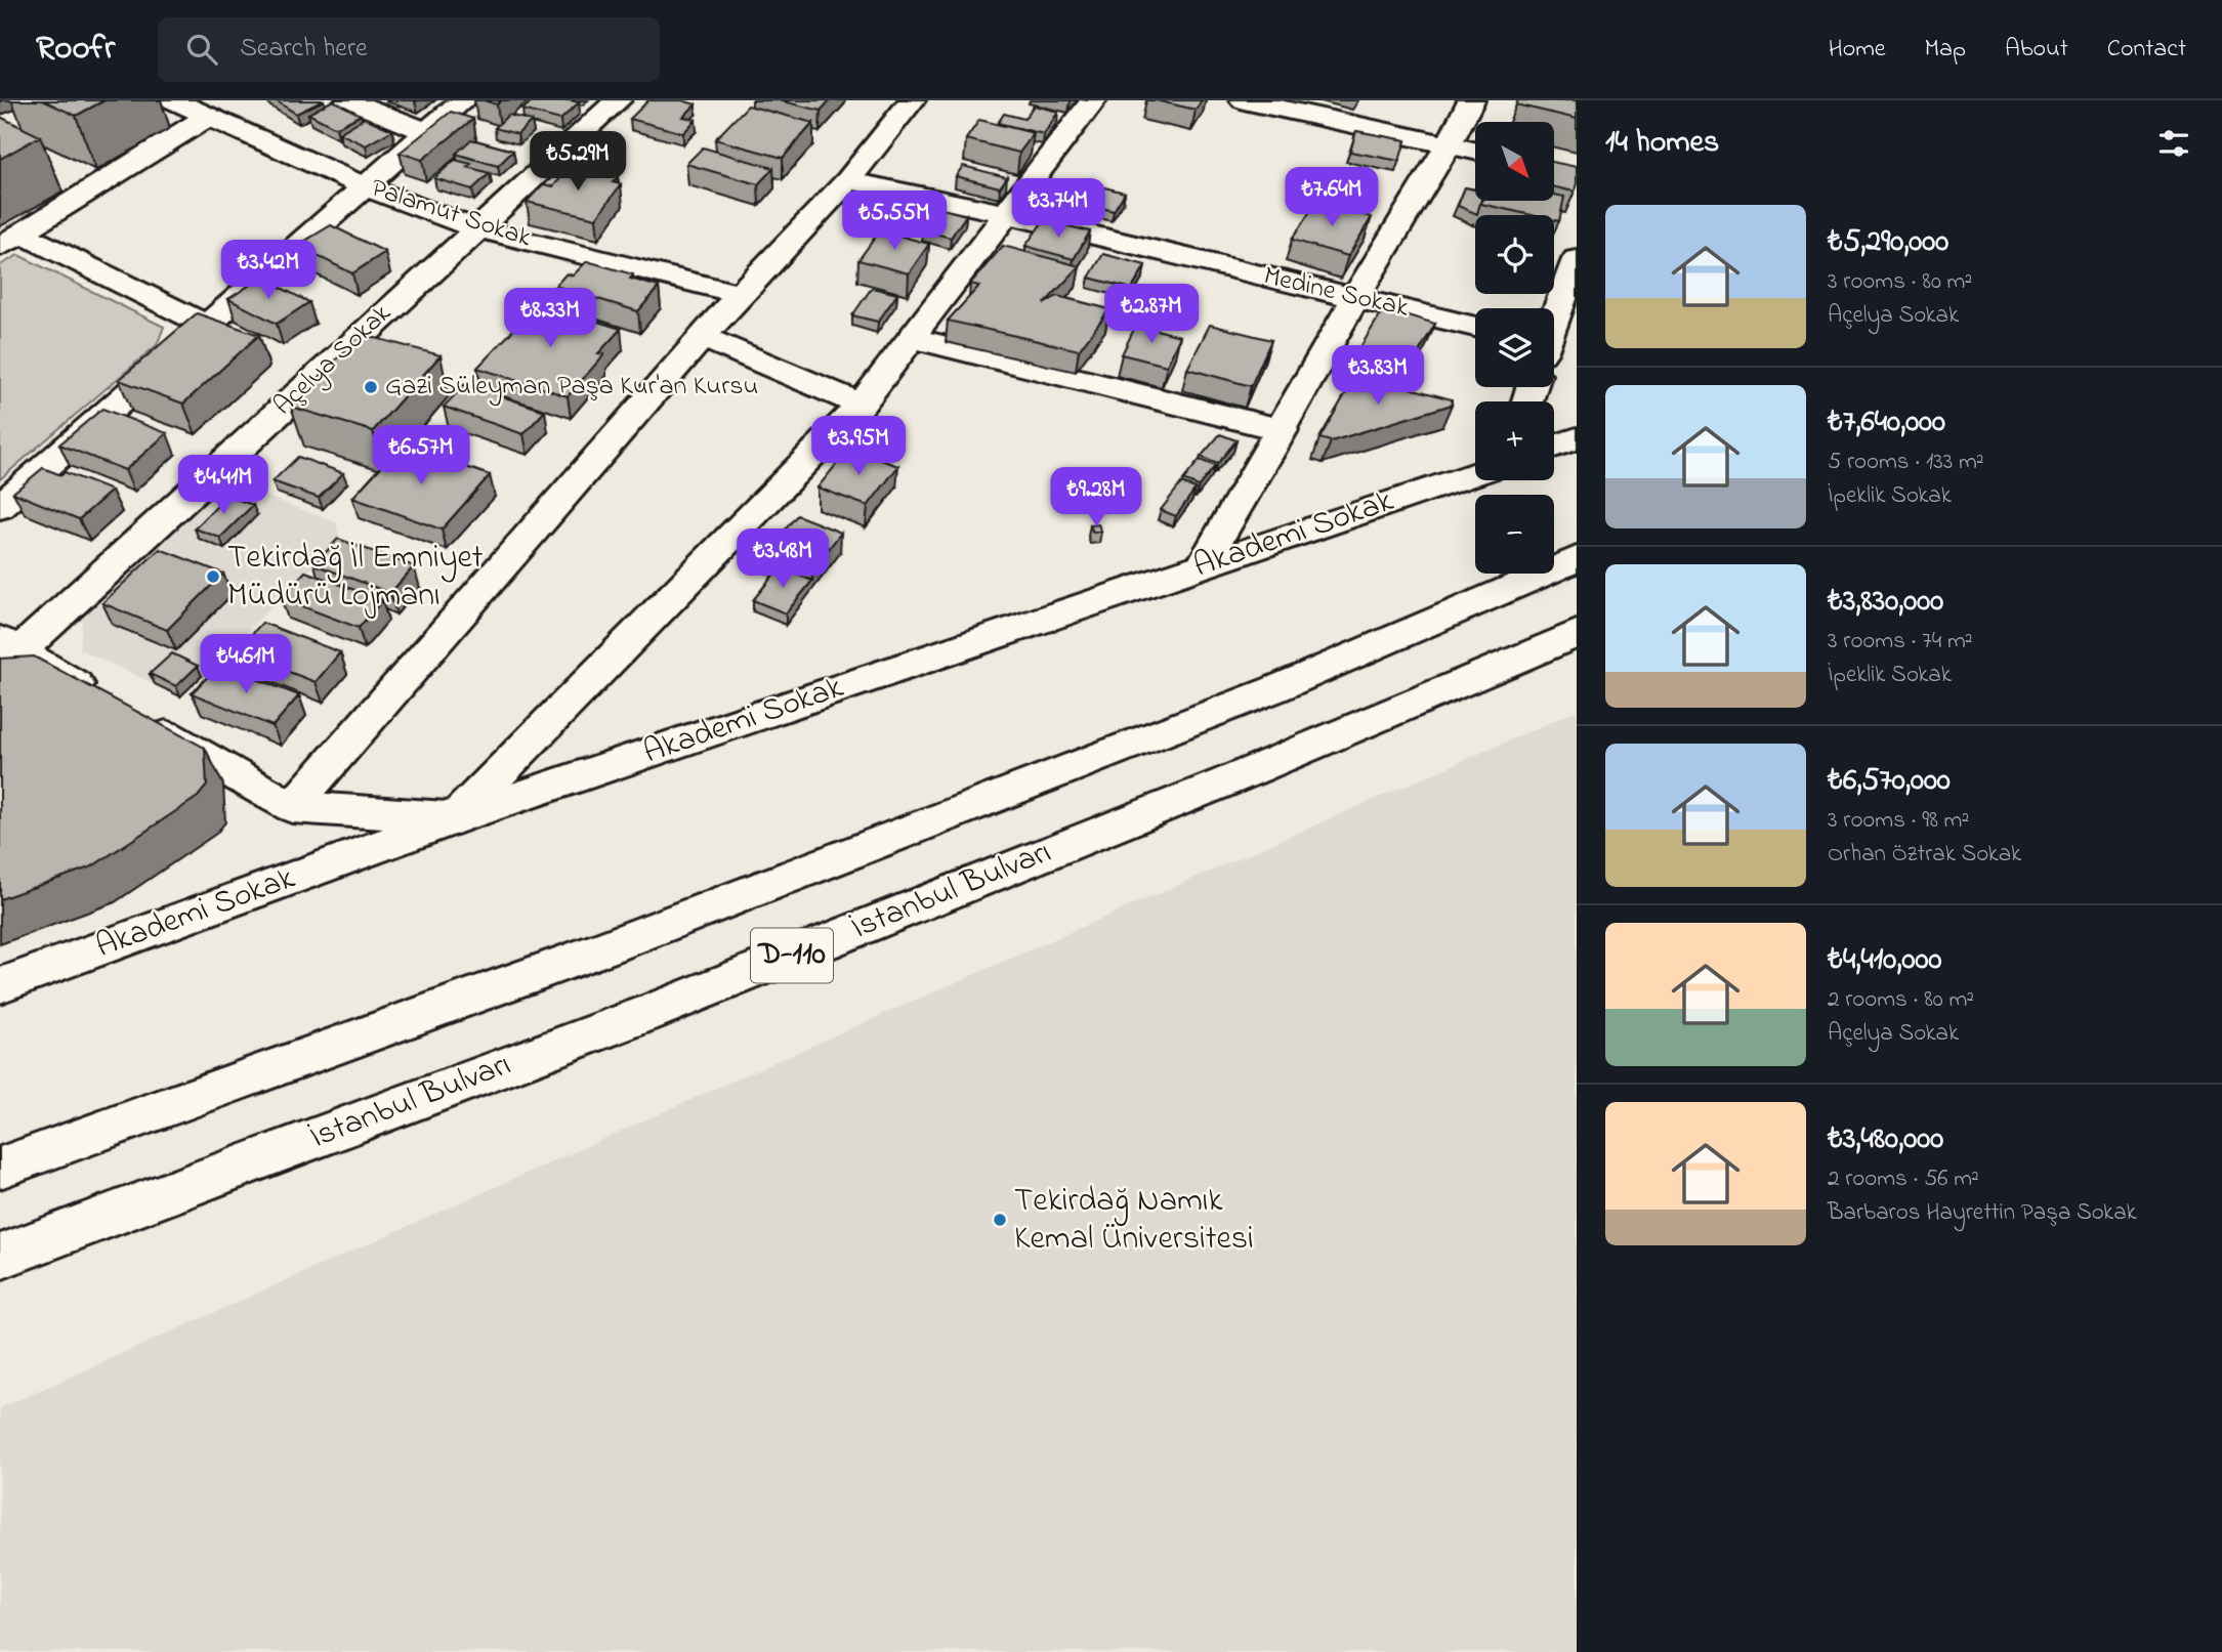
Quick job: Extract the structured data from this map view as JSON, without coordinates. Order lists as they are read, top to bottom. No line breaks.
{"streets":{"main road":["Palamut Sokak","Medine Sokak","Açelya Sokak","Akademi Sokak","İstanbul Bulvarı","D-110"]},"crossings":[["Palamut Sokak","Açelya Sokak"]],"places":["Gazi Süleyman Paşa Kur'an Kursu","Tekirdağ İl Emniyet Müdürü Lojmanı","Tekirdağ Namık Kemal Üniversitesi"],"north":"bottom right","page":{"header":"Roofr","search":"Search here","nav":["Home","Map","About","Contact"],"heading":"14 homes","map_buttons":["+","−"],"price":["₺5.29M","₺7.64M","₺3.74M","₺5.55M","₺3.42M","₺2.87M","₺8.33M","₺3.83M","₺3.95M","₺6.57M","₺4.41M","₺9.28M","₺3.48M","₺4.61M"],"list":[{"name":"₺5,290,000","note":"3 rooms · 80 m² · Açelya Sokak"},{"name":"₺7,640,000","note":"5 rooms · 133 m² · İpeklik Sokak"},{"name":"₺3,830,000","note":"3 rooms · 74 m² · İpeklik Sokak"},{"name":"₺6,570,000","note":"3 rooms · 98 m² · Orhan Öztrak Sokak"},{"name":"₺4,410,000","note":"2 rooms · 80 m² · Açelya Sokak"},{"name":"₺3,480,000","note":"2 rooms · 56 m² · Barbaros Hayrettin Paşa Sokak"}]}}
